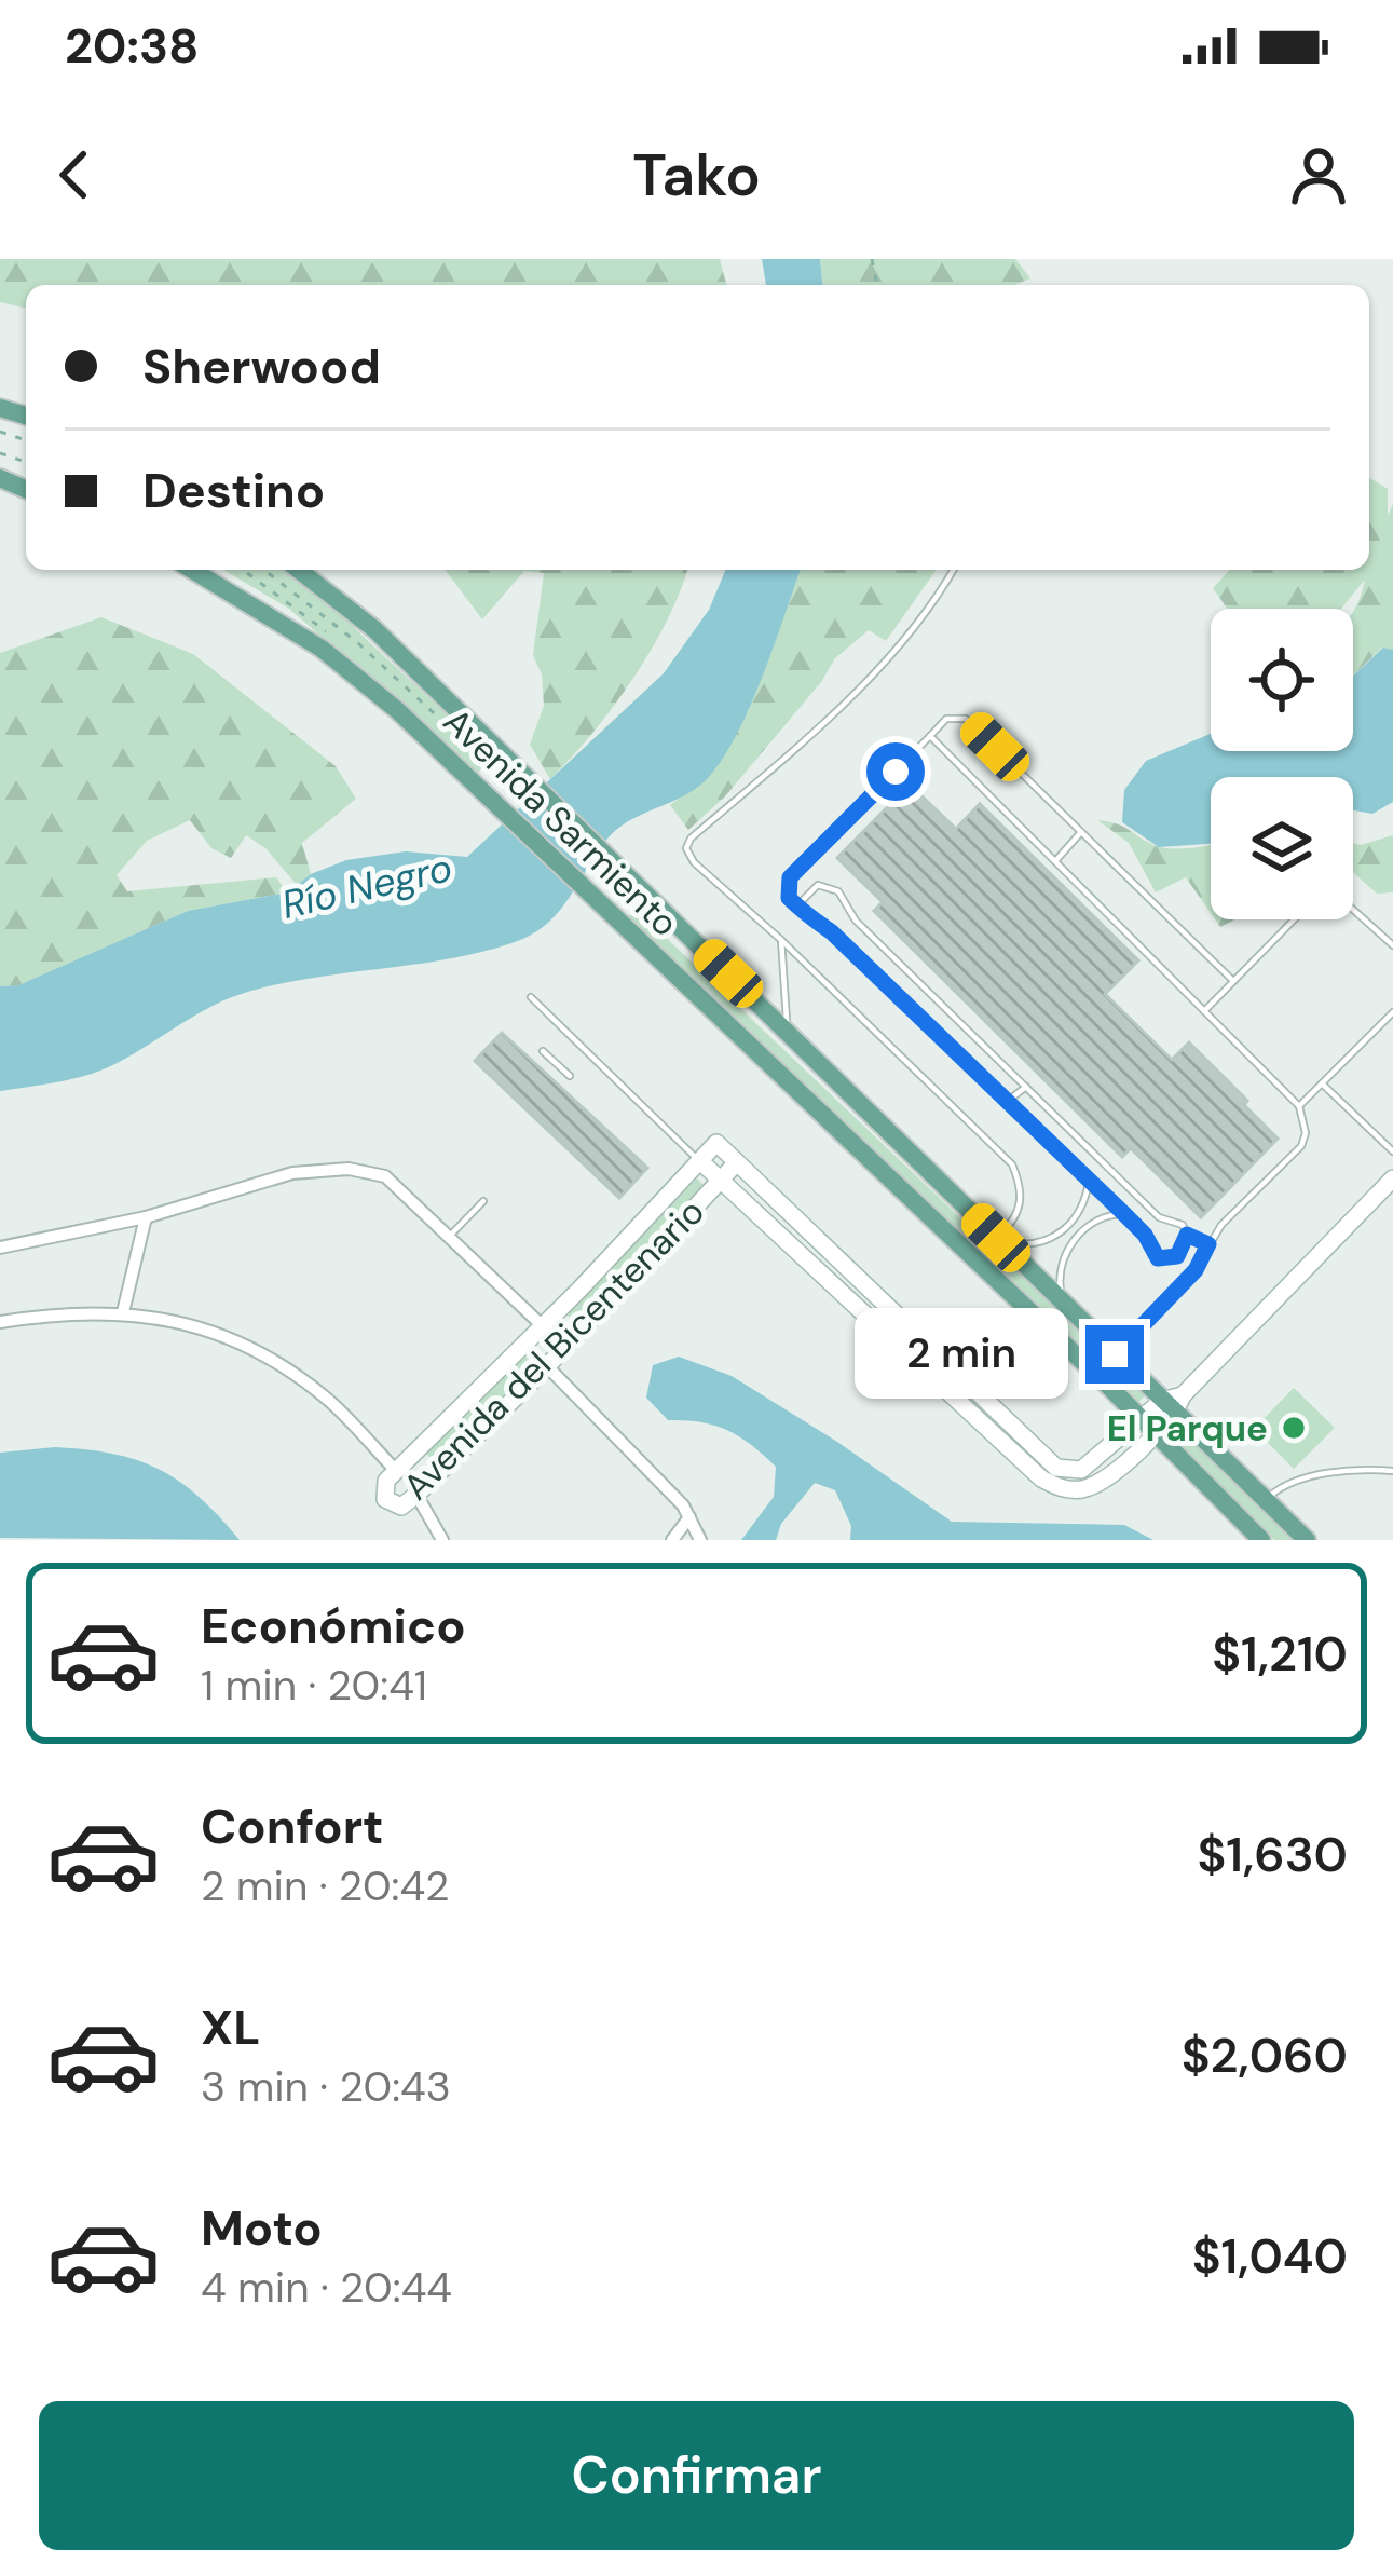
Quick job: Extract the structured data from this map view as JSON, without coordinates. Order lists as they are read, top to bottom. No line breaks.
{"streets":{"main road":["Avenida Sarmiento"],"street":["Avenida del Bicentenario"]},"water":["Río Negro"],"places":["El Parque"],"page":{"status":"20:38","header":"Tako","banner":["Sherwood","Destino"],"bubble":"2 min","list":[{"name":"Económico","note":"1 min · 20:41","value":"$1,210"},{"name":"Confort","note":"2 min · 20:42","value":"$1,630"},{"name":"XL","note":"3 min · 20:43","value":"$2,060"},{"name":"Moto","note":"4 min · 20:44","value":"$1,040"}],"buttons":"Confirmar"}}
